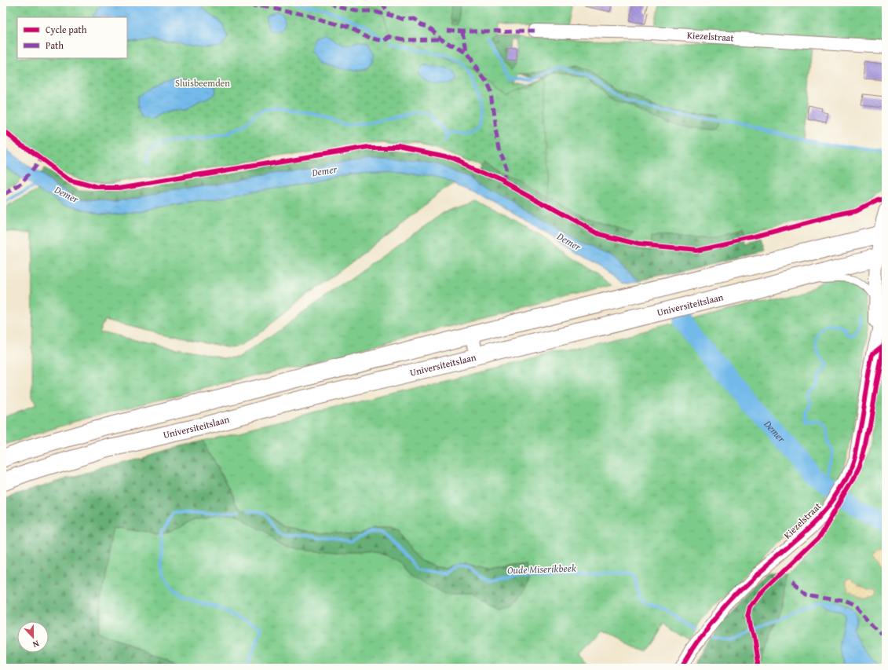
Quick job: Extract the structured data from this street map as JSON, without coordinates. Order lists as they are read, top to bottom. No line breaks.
{"streets":{"highway":["Universiteitslaan"],"street":["Kiezelstraat"]},"crossings":[["Kiezelstraat","Universiteitslaan"]],"water":["Demer","Oude Miserikbeek"],"parks":["Sluisbeemden"],"legend":["Cycle path","Path"],"north":"bottom"}
